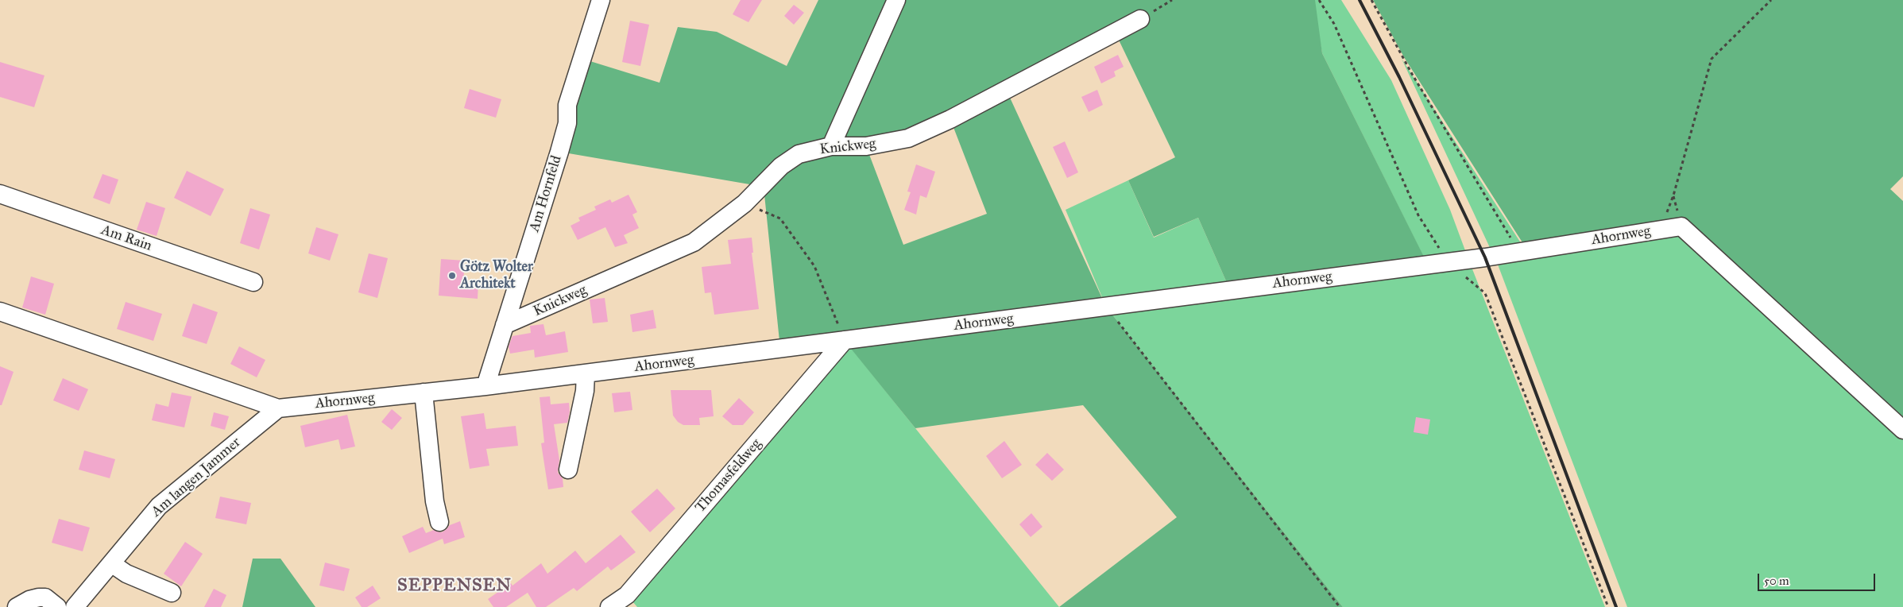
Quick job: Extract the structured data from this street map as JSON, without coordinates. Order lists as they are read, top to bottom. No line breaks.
{"streets":{"street":["Knickweg","Am Hornfeld","Ahornweg","Am Rain","Thomasfeldweg","Am langen Jammer"]},"crossings":[["Knickweg","Am Hornfeld"],["Am Hornfeld","Ahornweg"],["Ahornweg","Thomasfeldweg"],["Ahornweg","Am langen Jammer"]],"districts":["SEPPENSEN"],"places":["Götz Wolter Architekt"],"scale_bar":"50 m"}
